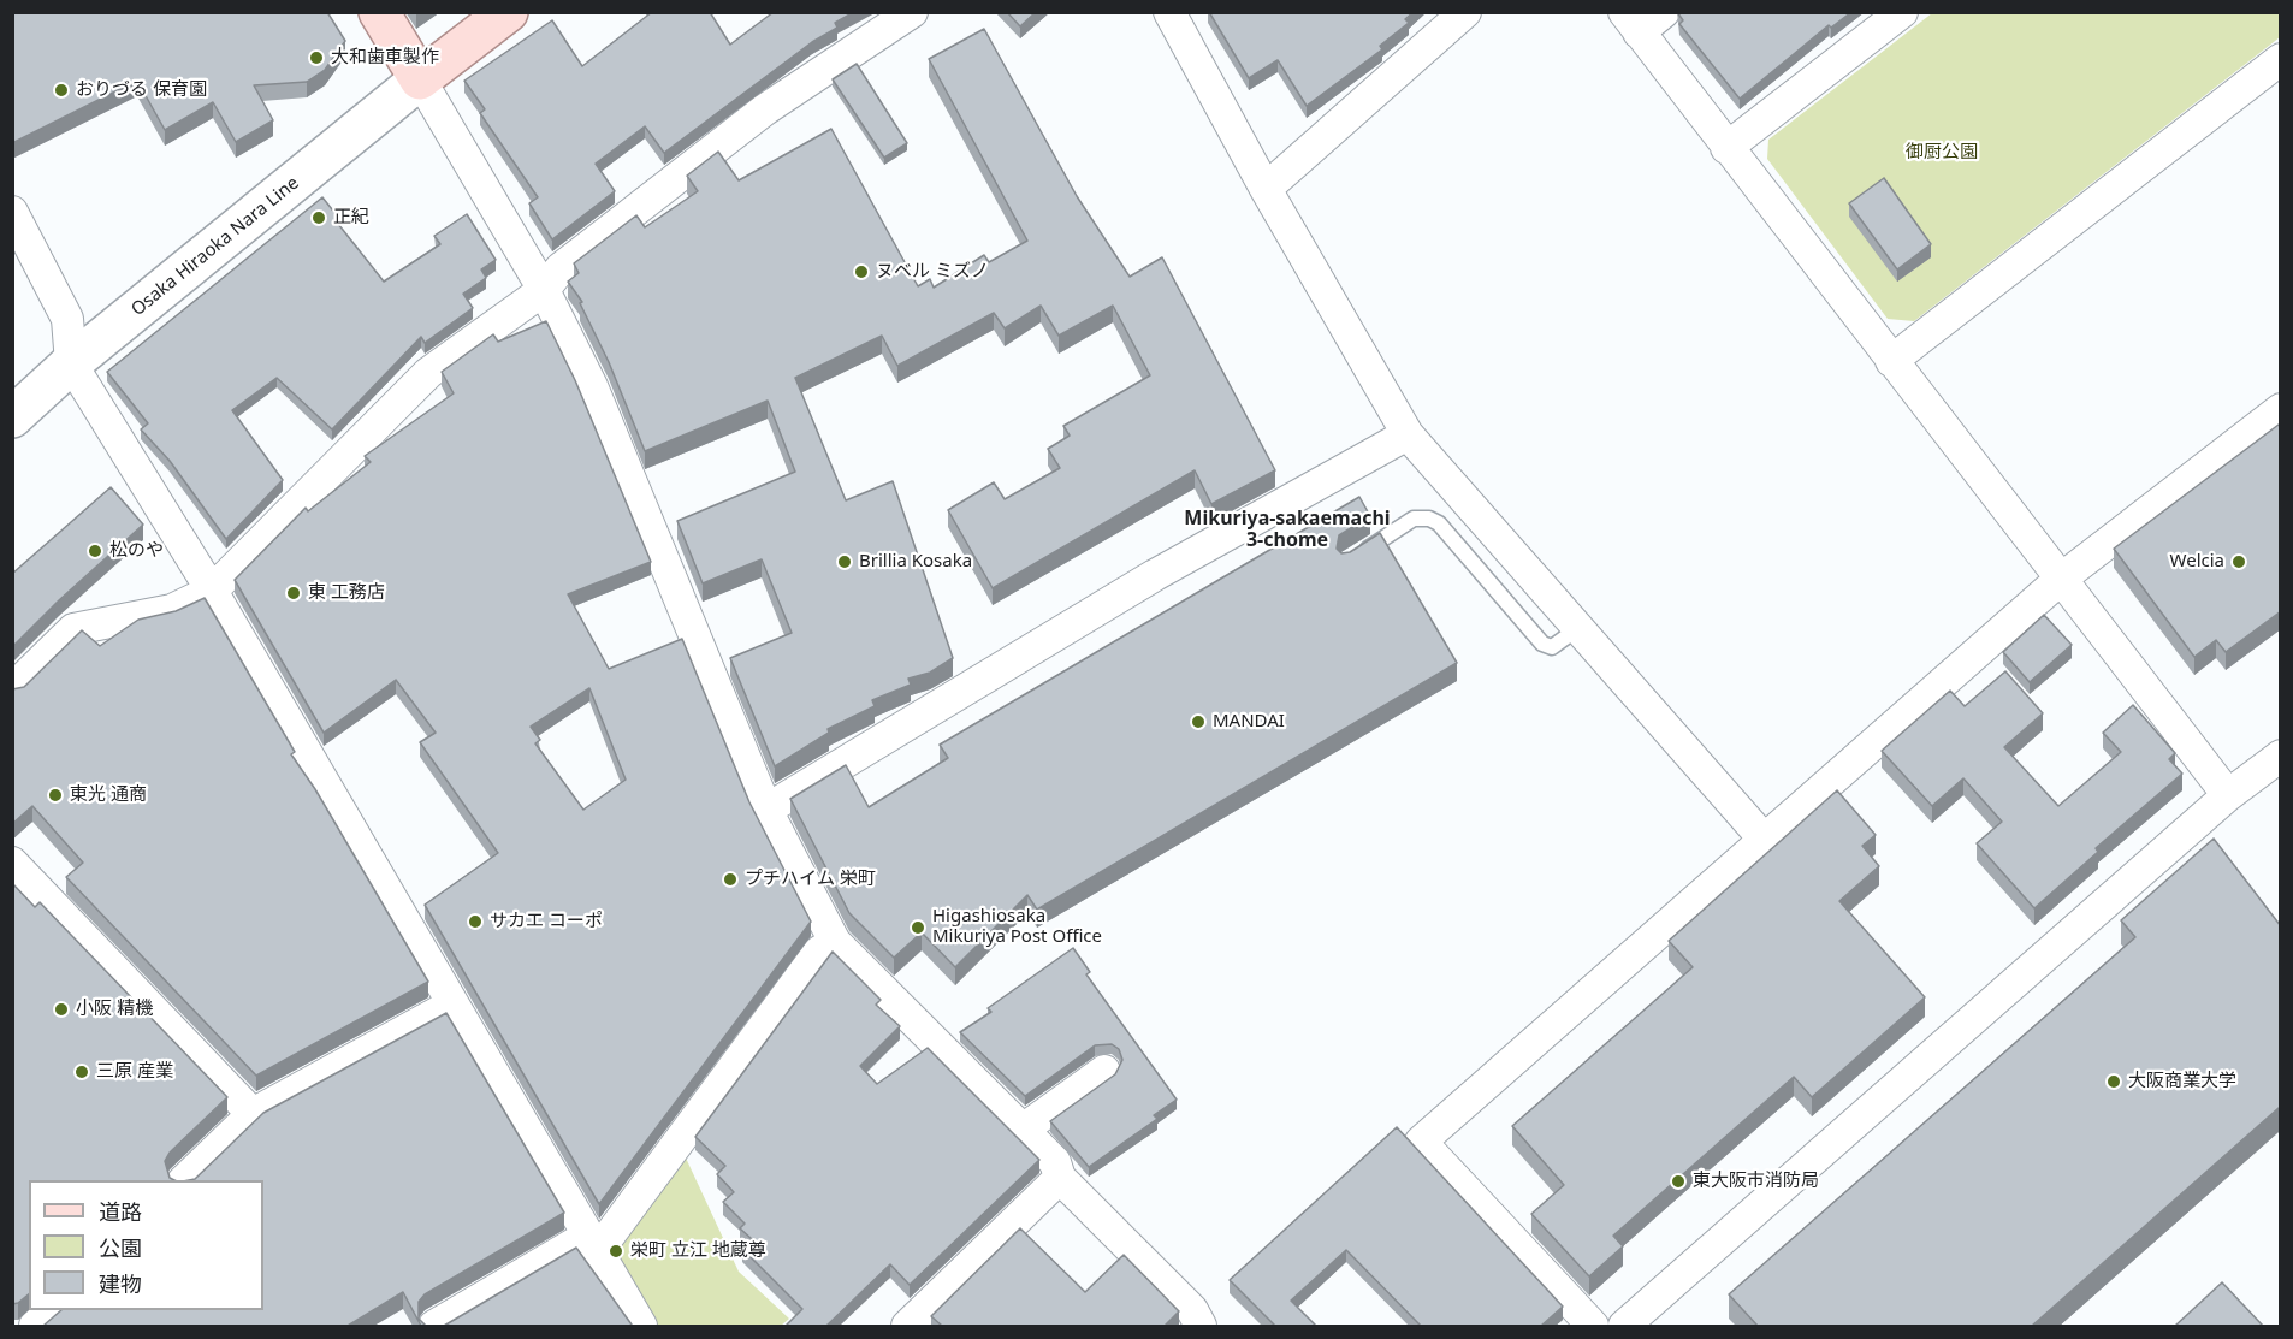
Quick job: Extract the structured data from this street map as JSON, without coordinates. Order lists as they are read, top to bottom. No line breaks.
{"streets":{"main road":["Osaka Hiraoka Nara Line"]},"districts":["Mikuriya-sakaemachi 3-chome"],"parks":["御厨公園"],"places":["大和歯車製作","おりづる 保育園","正紀","ヌベル ミズノ","松のや","Brillia Kosaka","Welcia","東 工務店","MANDAI","東光 通商","プチハイム 栄町","サカエ コーポ","Higashiosaka Mikuriya Post Office","小阪 精機","三原 産業","大阪商業大学","東大阪市消防局","栄町 立江 地蔵尊"],"legend":["道路","公園","建物"]}
